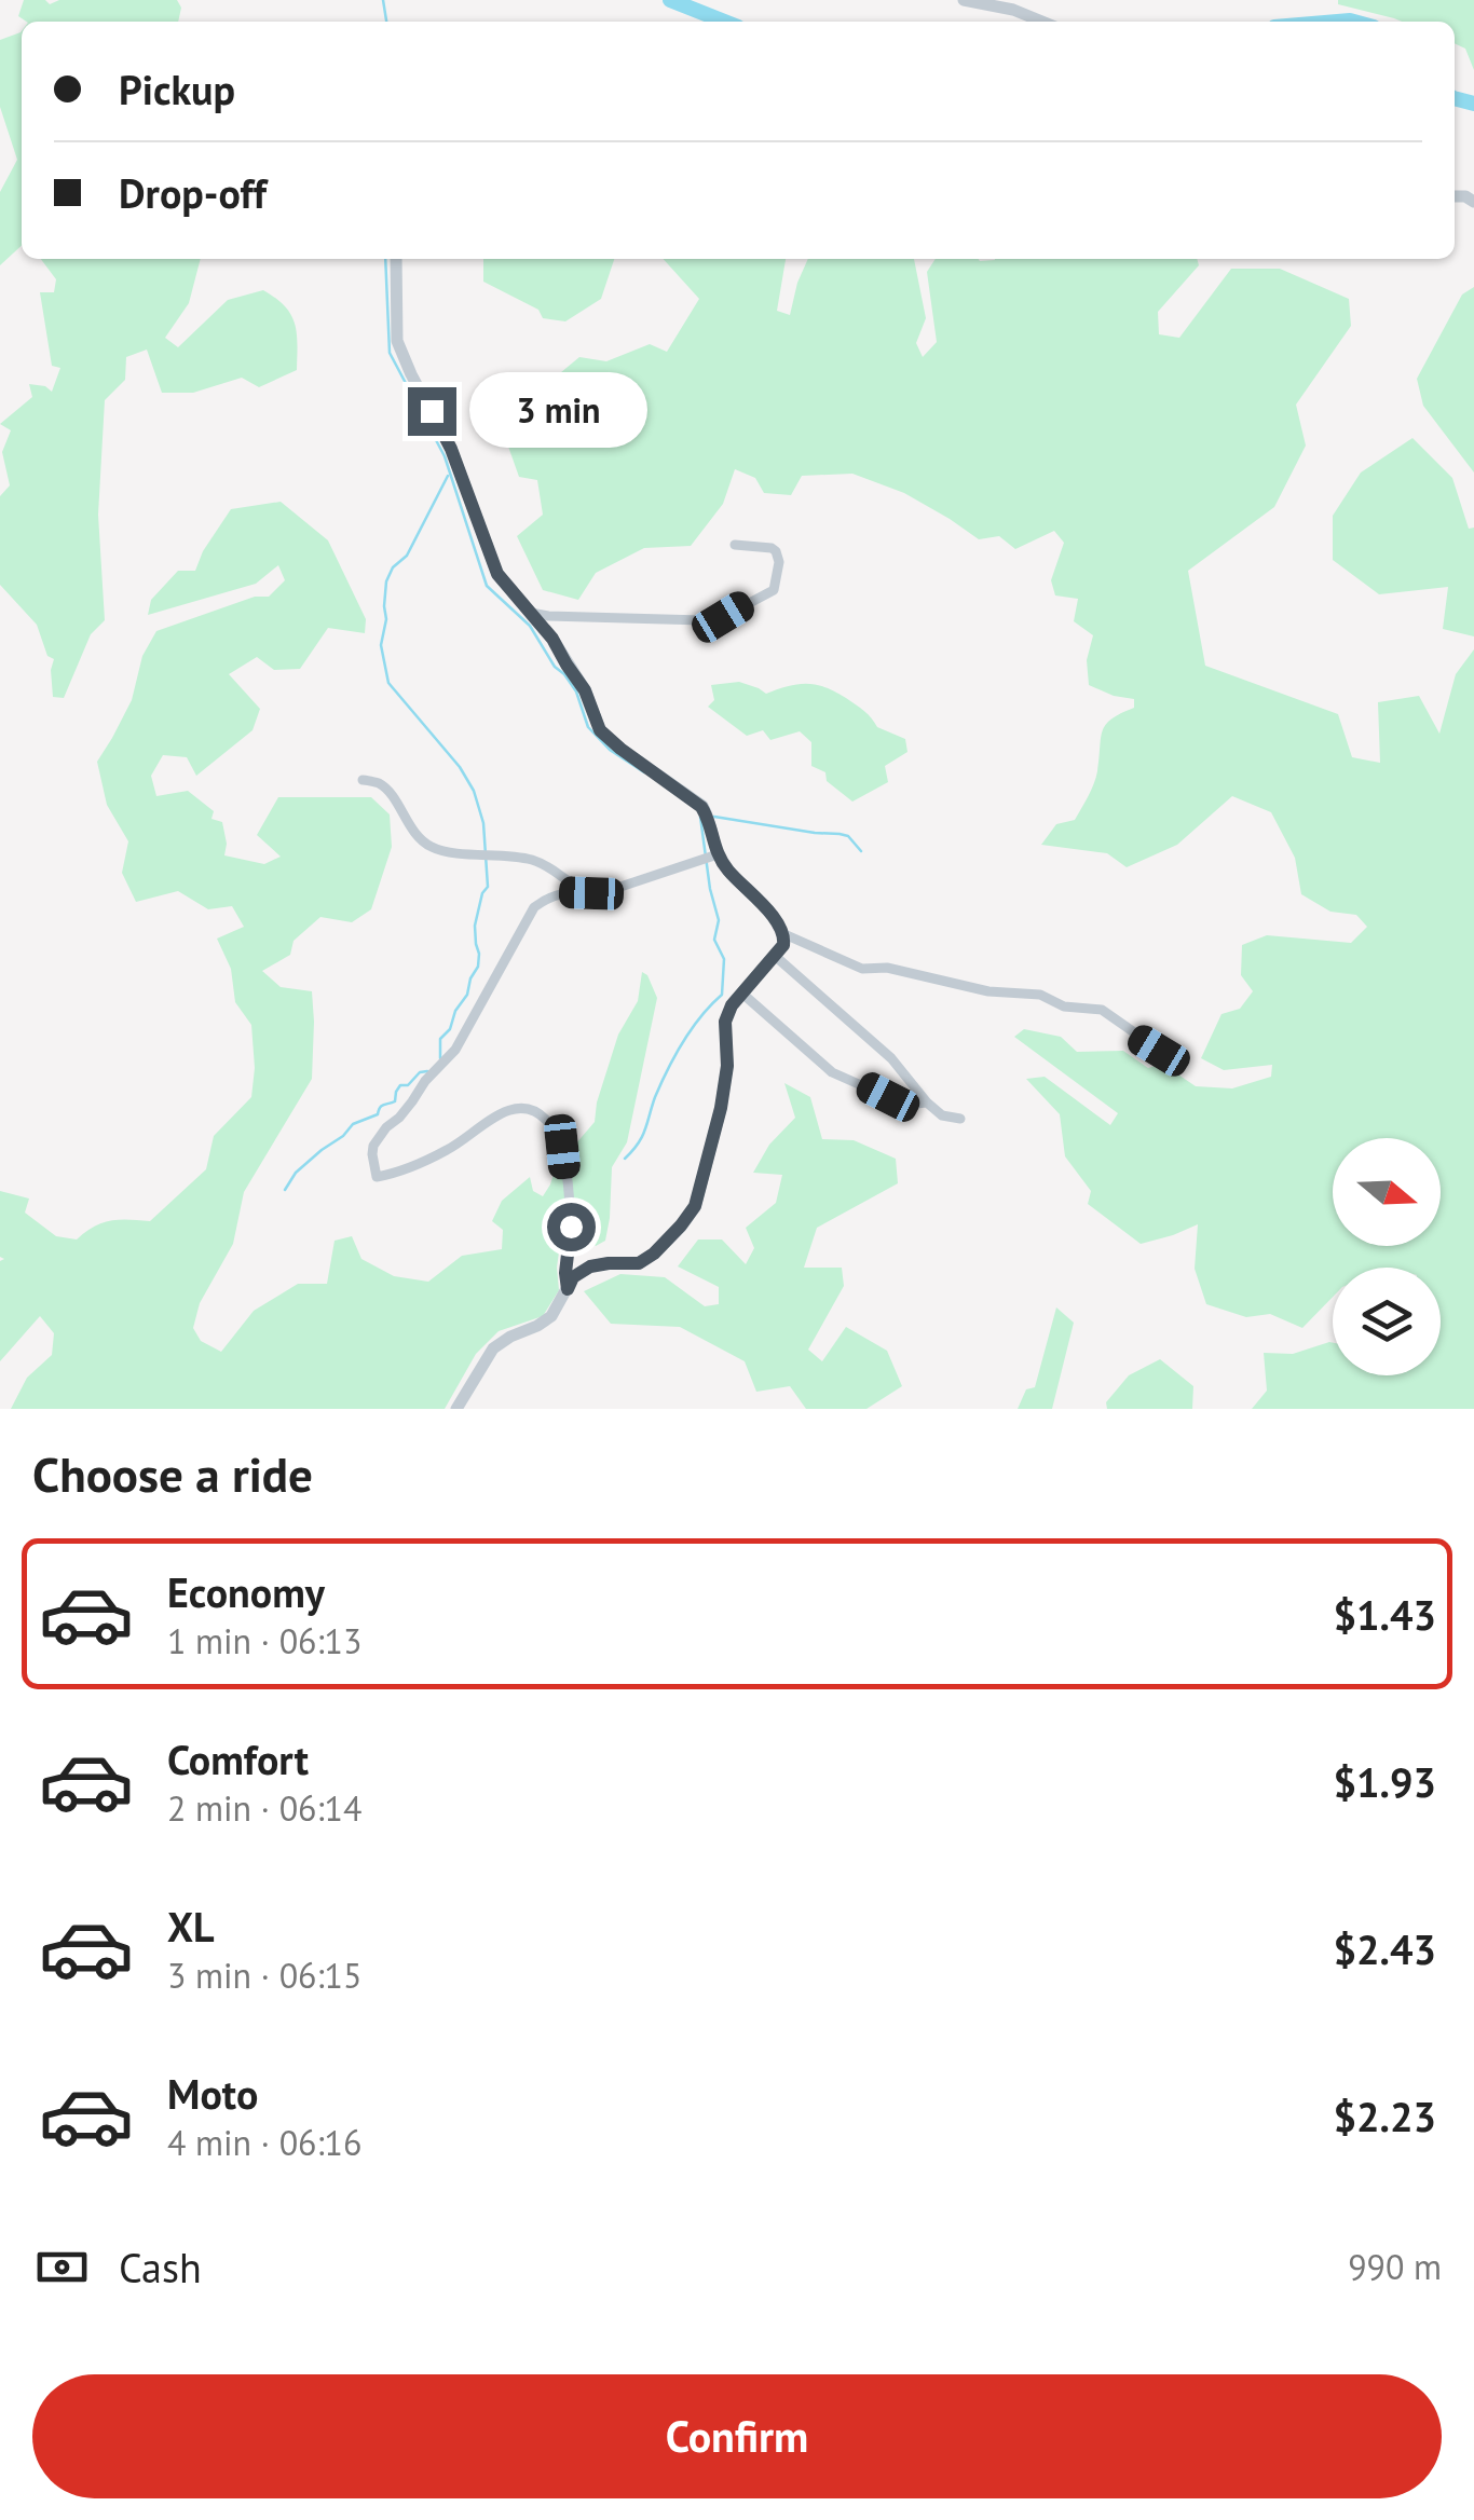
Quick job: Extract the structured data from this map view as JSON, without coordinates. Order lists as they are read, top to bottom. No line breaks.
{"north":"right","page":{"banner":["Pickup","Drop-off"],"bubble":"3 min","heading":"Choose a ride","list":[{"name":"Economy","note":"1 min · 06:13","value":"$1.43"},{"name":"Comfort","note":"2 min · 06:14","value":"$1.93"},{"name":"XL","note":"3 min · 06:15","value":"$2.43"},{"name":"Moto","note":"4 min · 06:16","value":"$2.23"}],"pay":["Cash","990 m"],"buttons":"Confirm"}}
